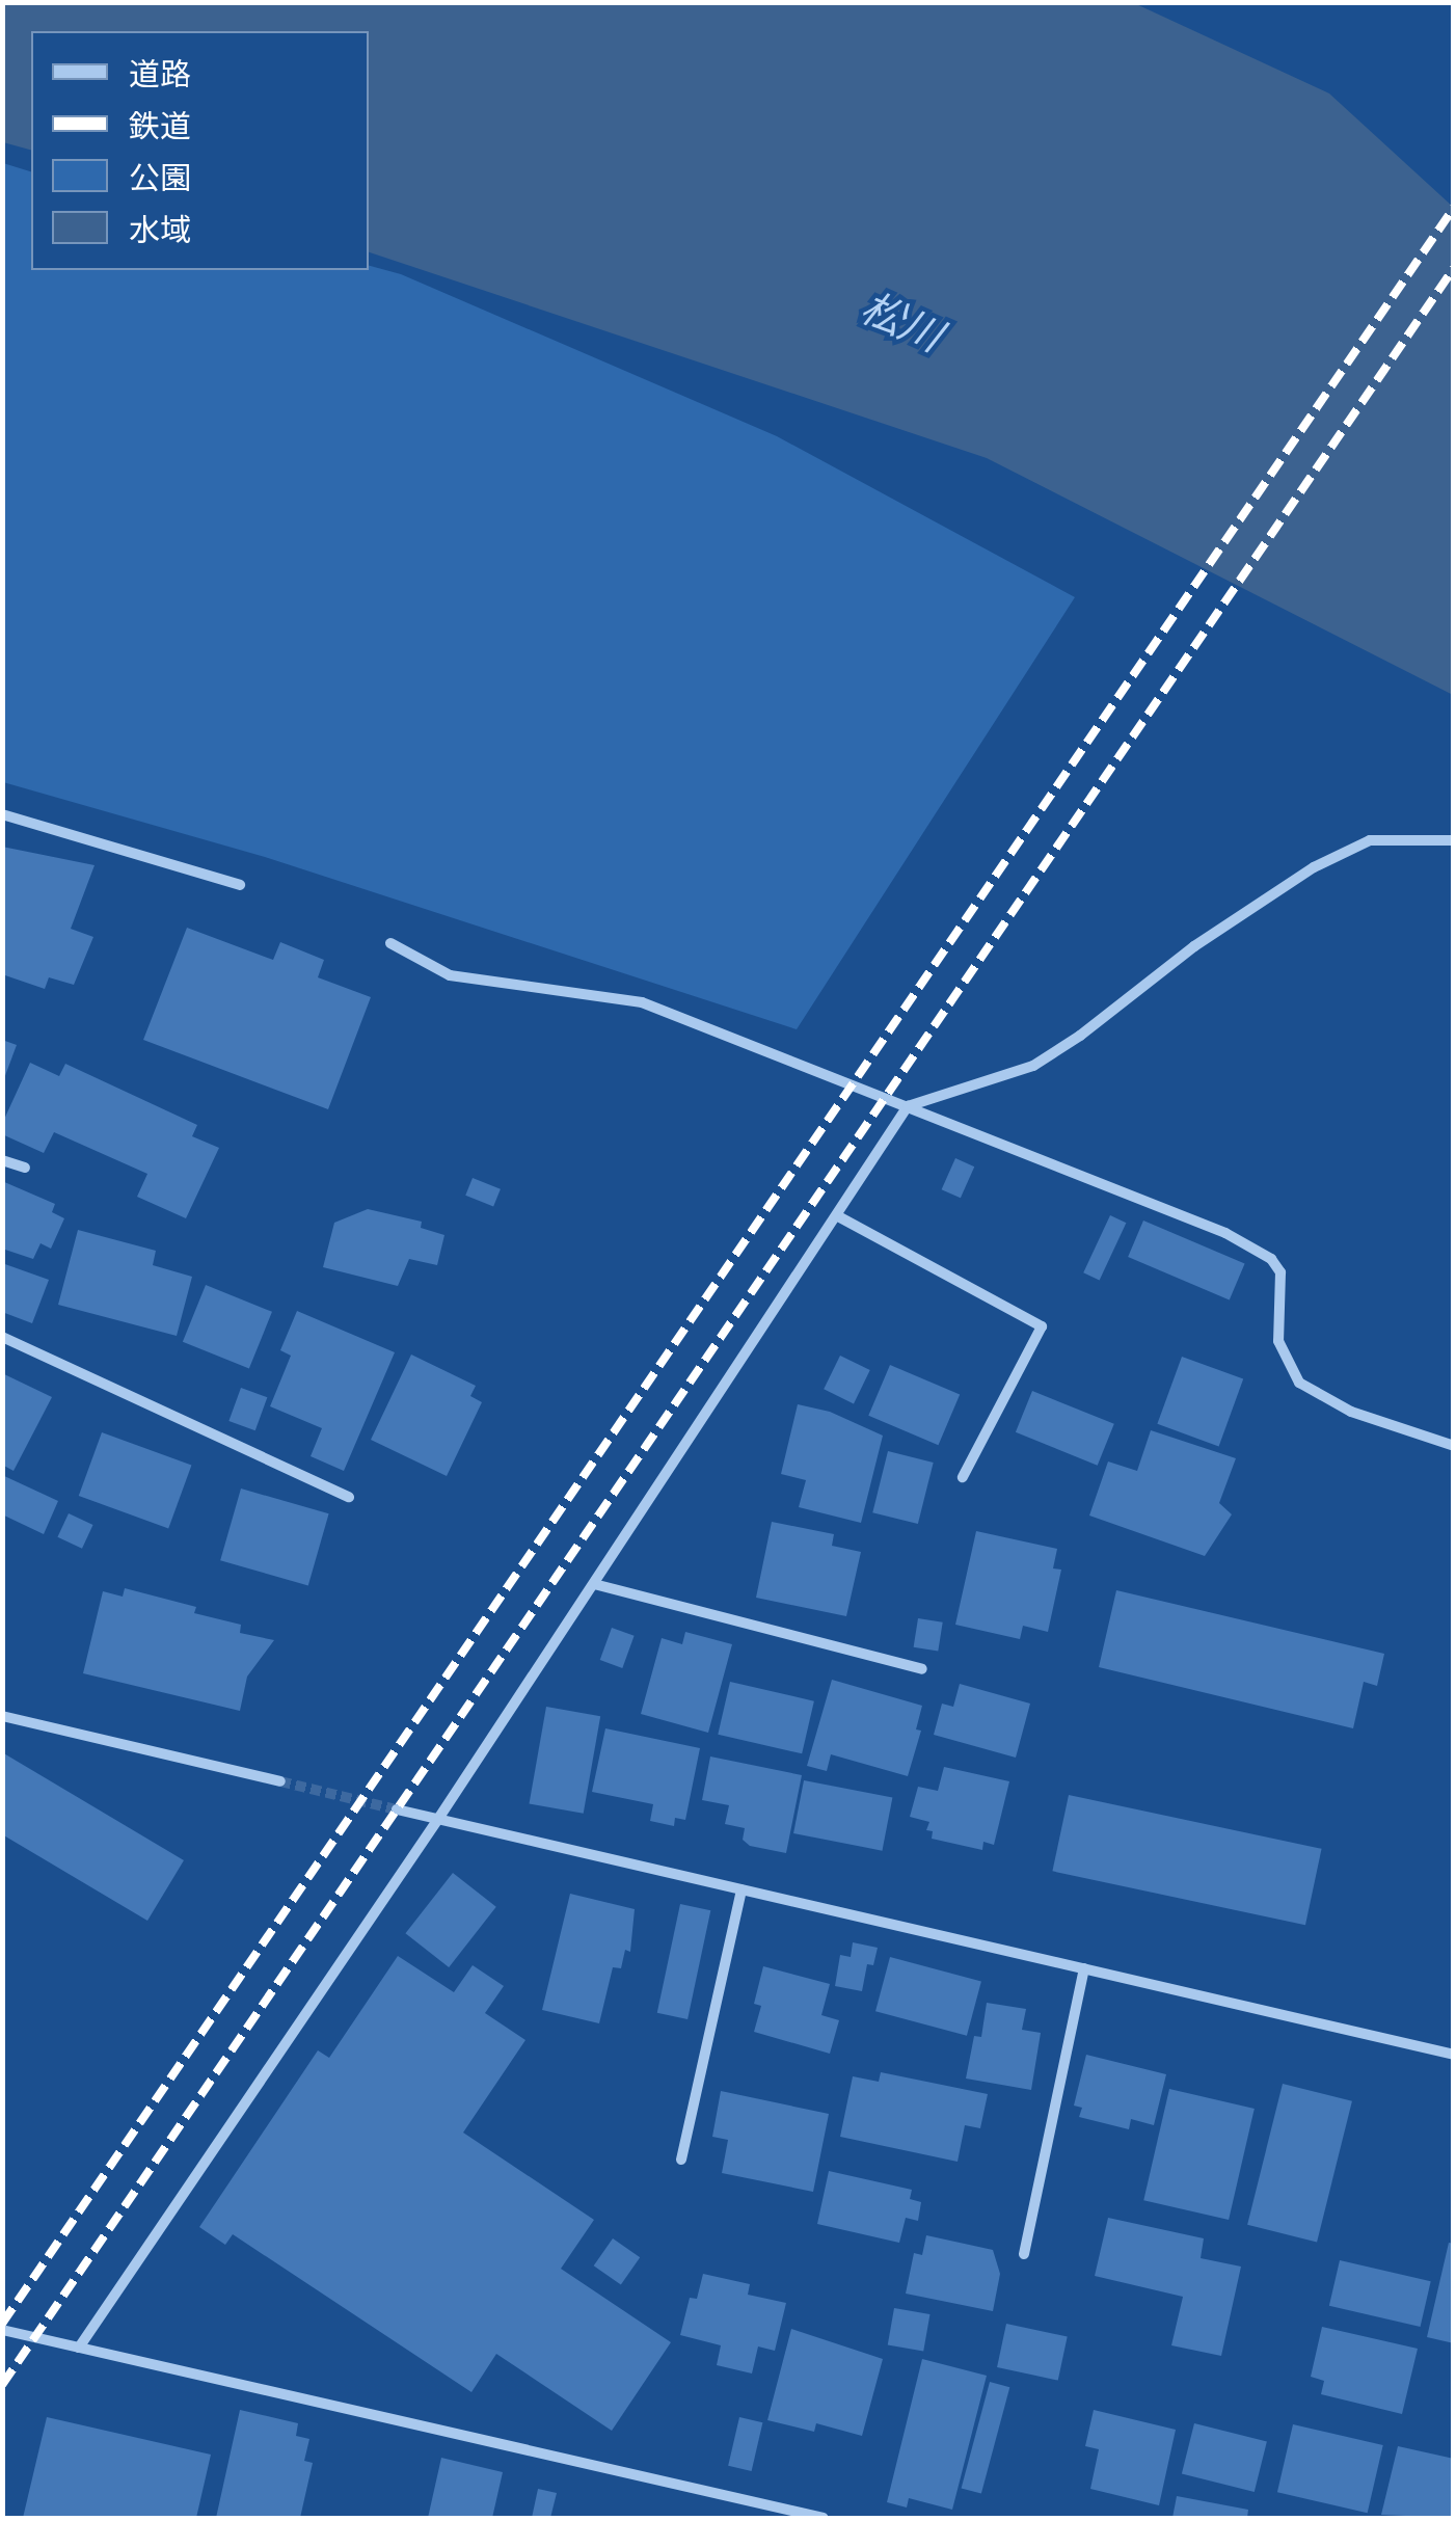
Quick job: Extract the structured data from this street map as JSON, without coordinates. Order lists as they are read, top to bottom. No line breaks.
{"water":["松川"],"legend":["道路","鉄道","公園","水域"]}
